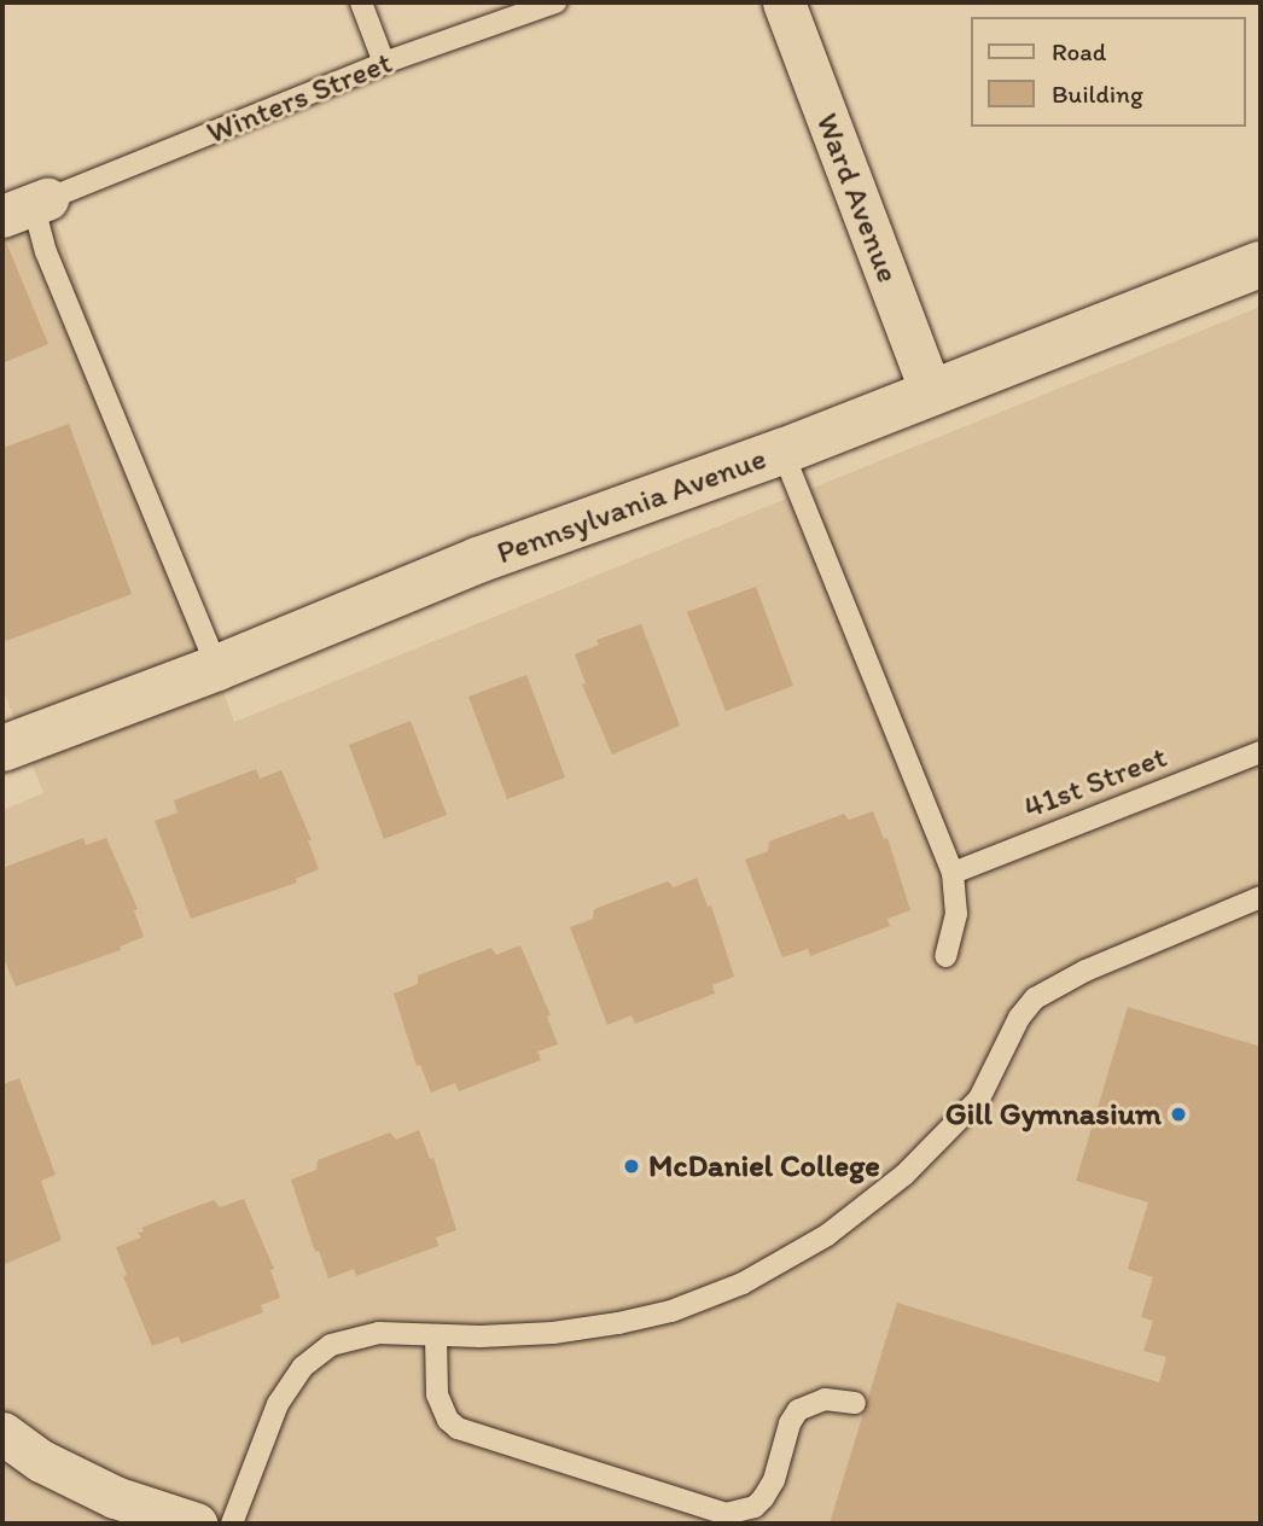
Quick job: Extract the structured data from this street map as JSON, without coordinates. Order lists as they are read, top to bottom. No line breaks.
{"streets":{"main road":["Pennsylvania Avenue"],"street":["Winters Street","Ward Avenue"],"lane":["41st Street"]},"crossings":[["Ward Avenue","Pennsylvania Avenue"]],"places":["Gill Gymnasium","McDaniel College"],"legend":["Road","Building"]}
